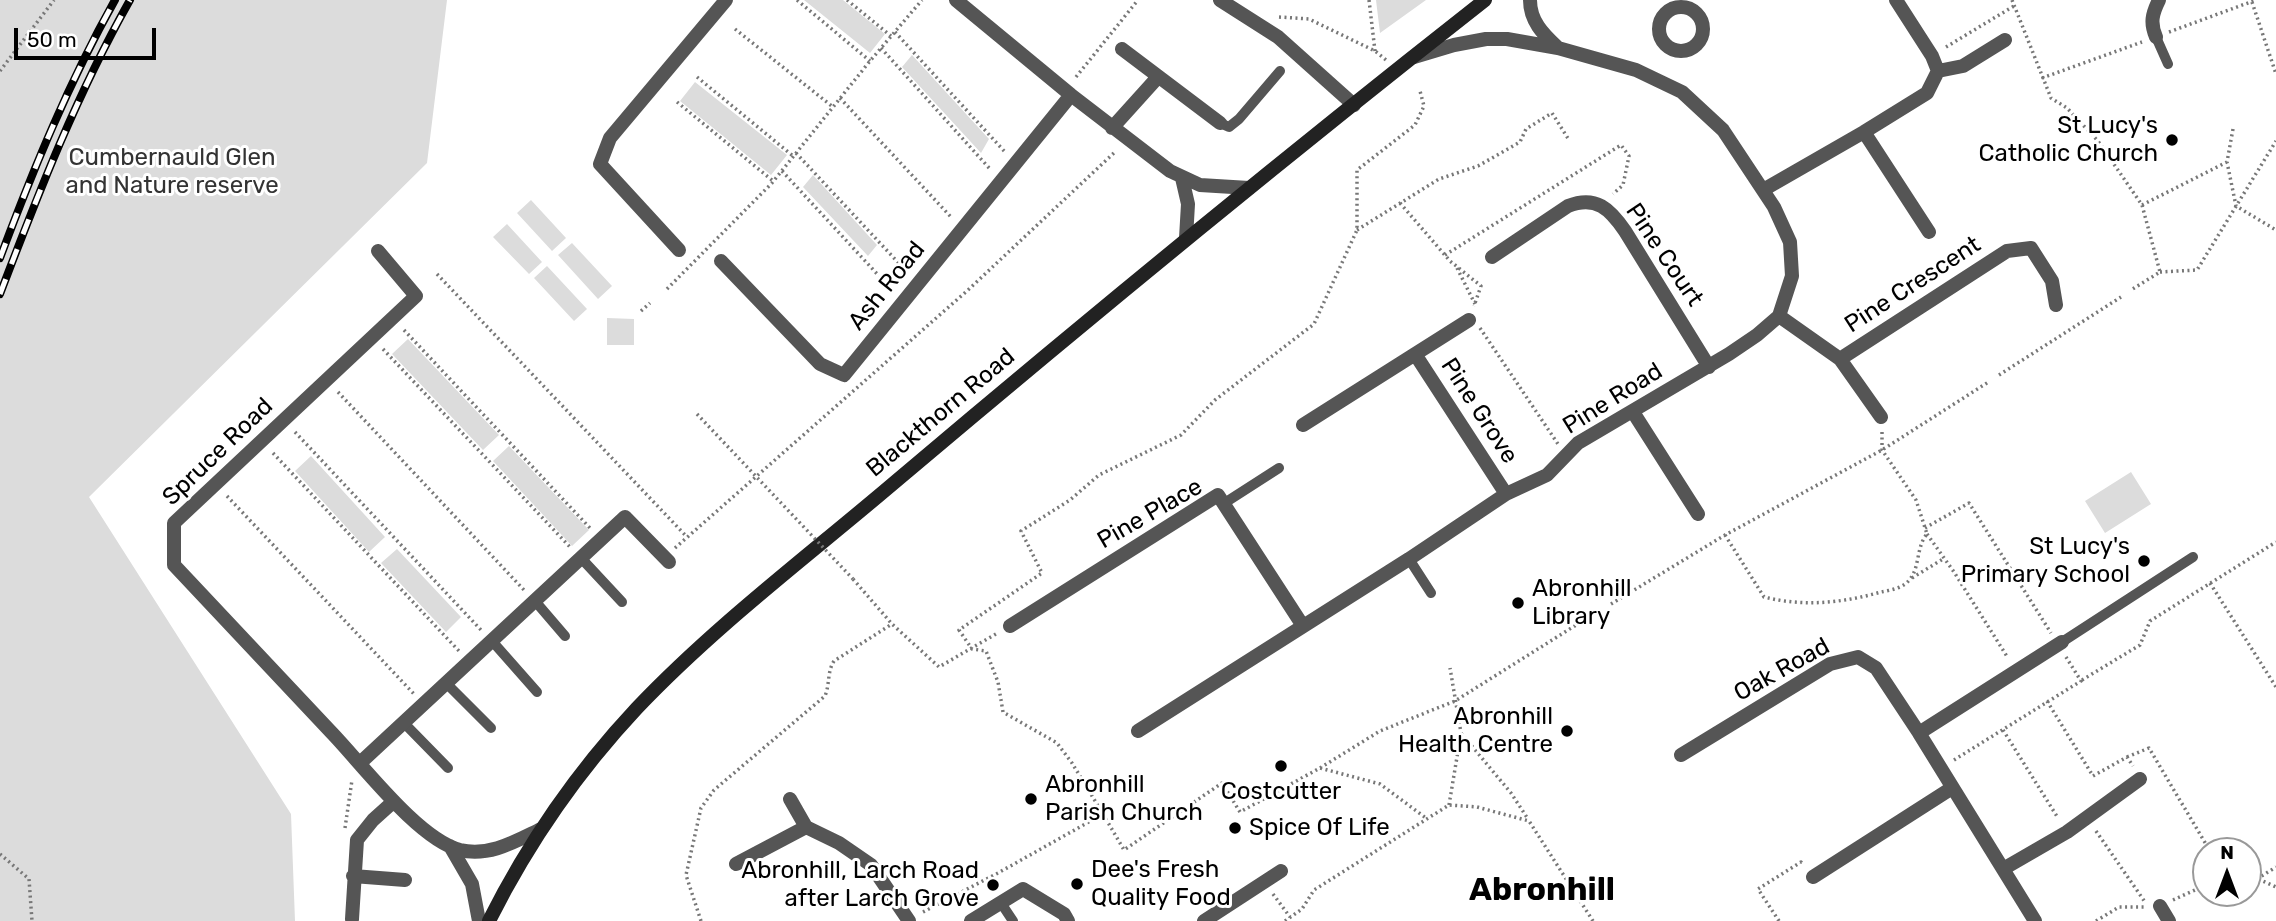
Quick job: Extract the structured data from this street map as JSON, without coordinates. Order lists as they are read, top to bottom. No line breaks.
{"streets":{"street":["Pine Court","Pine Crescent","Ash Road","Pine Road","Pine Grove","Blackthorn Road","Spruce Road","Pine Place","Oak Road"]},"crossings":[["Pine Court","Pine Road"],["Pine Crescent","Pine Road"],["Pine Road","Pine Grove"],["Pine Road","Pine Place"],["Blackthorn Road","Spruce Road"]],"districts":["Abronhill"],"parks":["Cumbernauld Glen and Nature reserve"],"places":["St Lucy's Catholic Church","St Lucy's Primary School","Abronhill Library","Abronhill Health Centre","Costcutter","Abronhill Parish Church","Spice Of Life","Dee's Fresh Quality Food","Abronhill, Larch Road after Larch Grove"],"scale_bar":"50 m","north":"top"}
